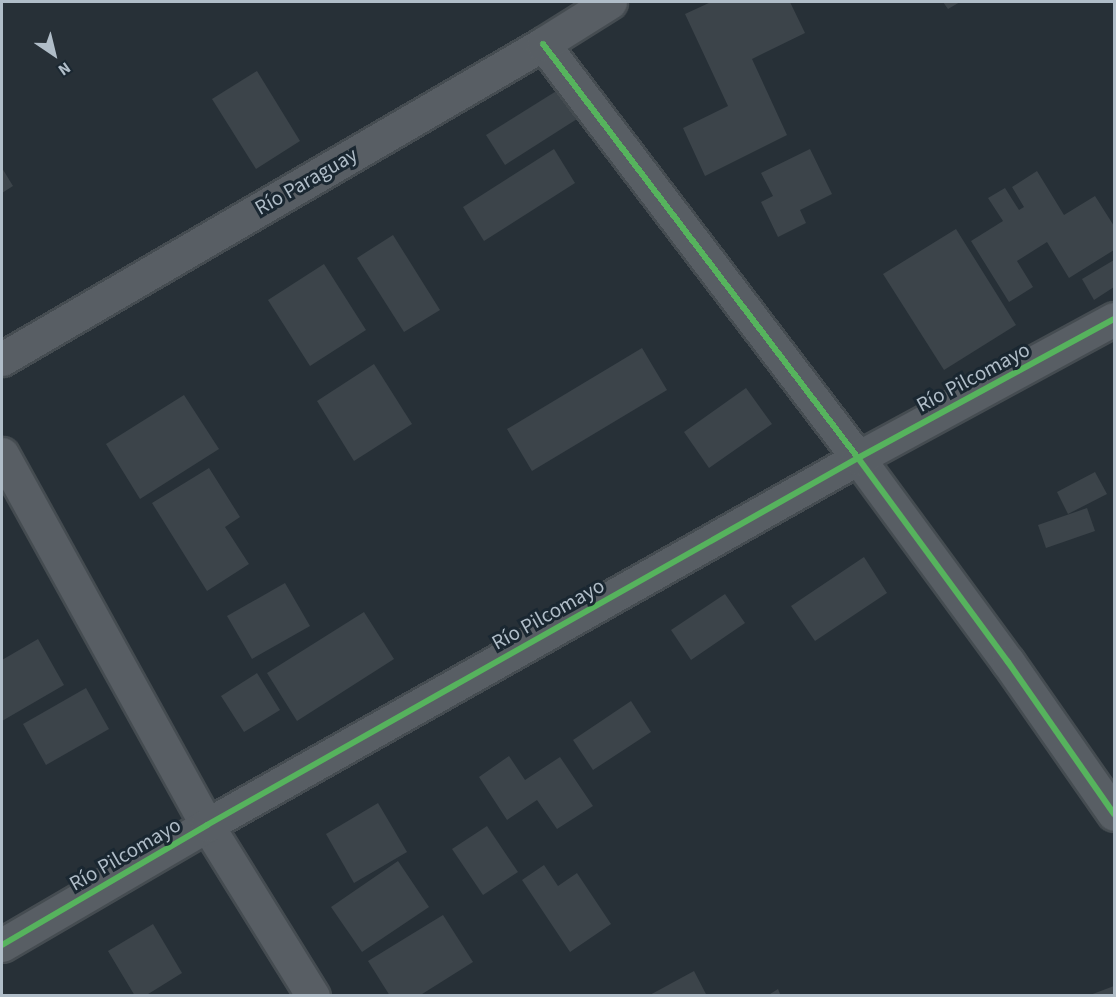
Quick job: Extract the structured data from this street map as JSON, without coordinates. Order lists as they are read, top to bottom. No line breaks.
{"streets":{"street":["Río Paraguay","Río Pilcomayo"]},"north":"bottom right"}
